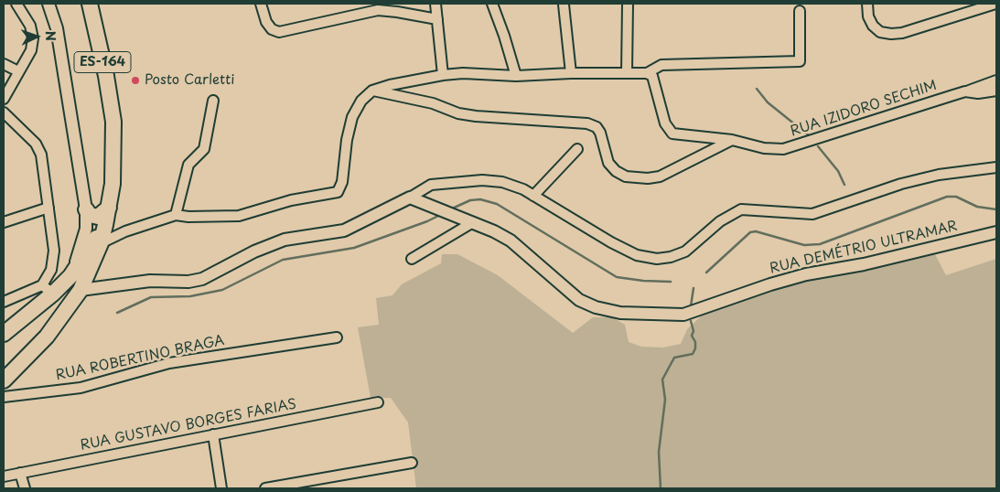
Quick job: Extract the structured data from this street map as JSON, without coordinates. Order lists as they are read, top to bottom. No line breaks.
{"streets":{"highway":["ES-164"],"street":["RUA IZIDORO SECHIM","RUA DEMÉTRIO ULTRAMAR","RUA ROBERTINO BRAGA","RUA GUSTAVO BORGES FARIAS"]},"places":["Posto Carletti"],"north":"right"}
